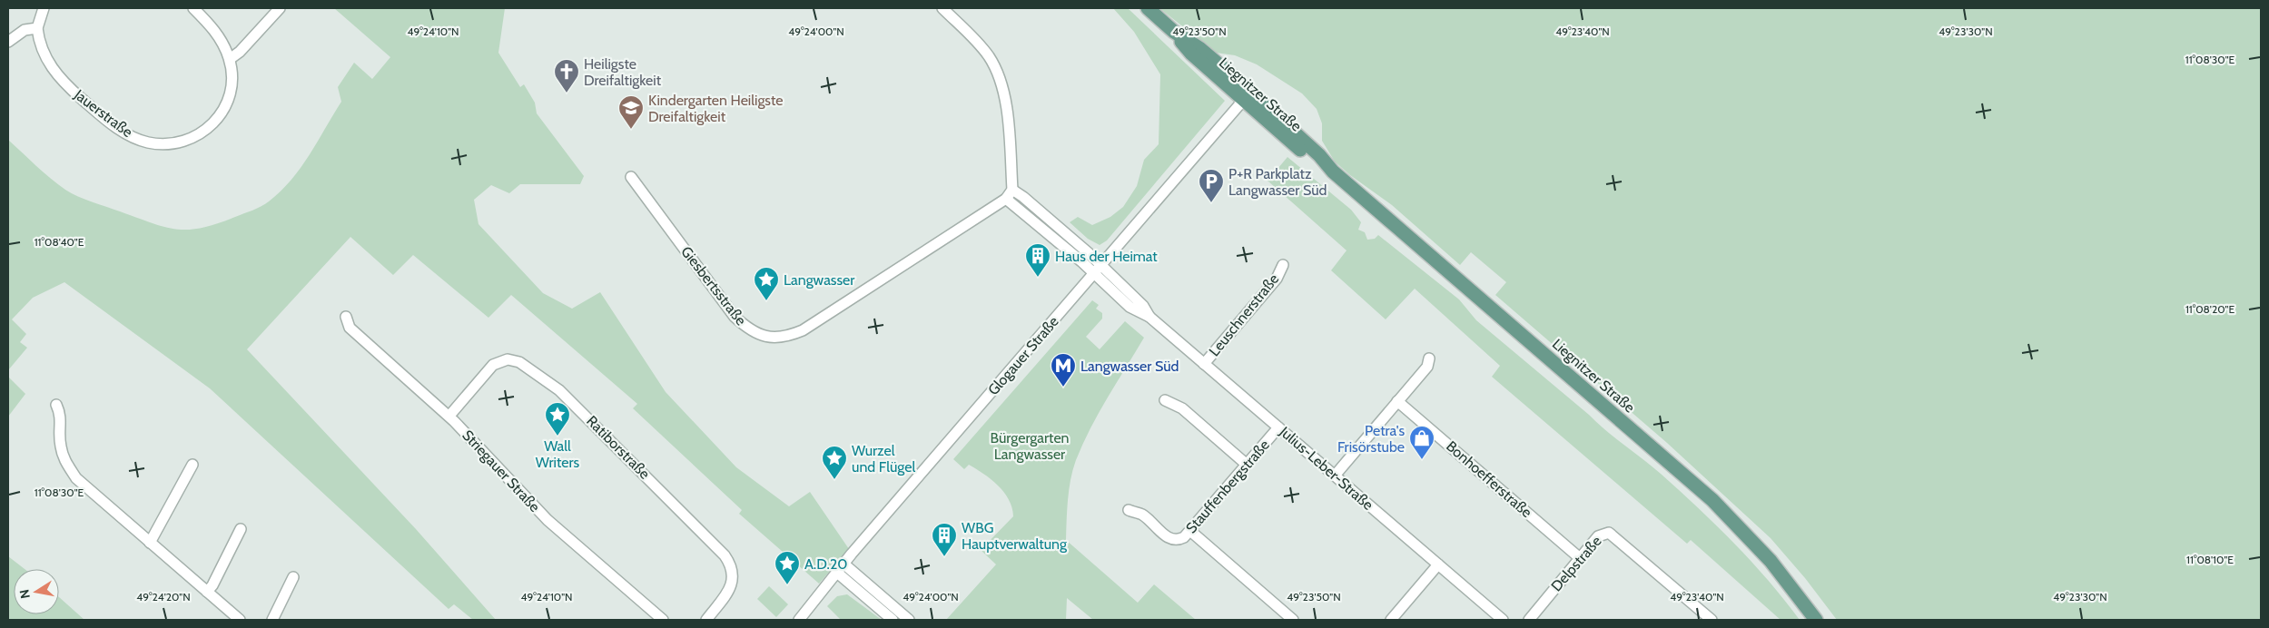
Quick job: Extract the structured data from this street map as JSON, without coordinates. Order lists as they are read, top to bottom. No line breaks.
{"streets":{"main road":["Liegnitzer Straße"],"street":["Jauerstraße","Giesbertsstraße","Leuschnerstraße","Glogauer Straße","Ratiborstraße","Julius-Leber-Straße","Striegauer Straße","Bonhoefferstraße","Stauffenbergstraße","Delpstraße"]},"crossings":[["Liegnitzer Straße","Glogauer Straße"],["Giesbertsstraße","Julius-Leber-Straße"],["Leuschnerstraße","Julius-Leber-Straße"],["Glogauer Straße","Julius-Leber-Straße"],["Ratiborstraße","Striegauer Straße"],["Julius-Leber-Straße","Stauffenbergstraße"],["Bonhoefferstraße","Delpstraße"]],"parks":["Bürgergarten Langwasser"],"places":{"church":["Heiligste Dreifaltigkeit"],"school or university":["Kindergarten Heiligste Dreifaltigkeit"],"parking":["P+R Parkplatz Langwasser Süd"],"building":["Haus der Heimat","WBG Hauptverwaltung"],"place":["Langwasser","Wall Writers","Wurzel und Flügel","A.D.20"],"metro station":["Langwasser Süd"],"shop":["Petra's Frisörstube"]},"north":"left","coordinates":["49°23'50\"N","49°23'40\"N","49°23'30\"N","49°24'10\"N","49°24'00\"N","11°08'30\"E","11°08'40\"E","11°08'20\"E","11°08'10\"E","49°24'20\"N"]}
